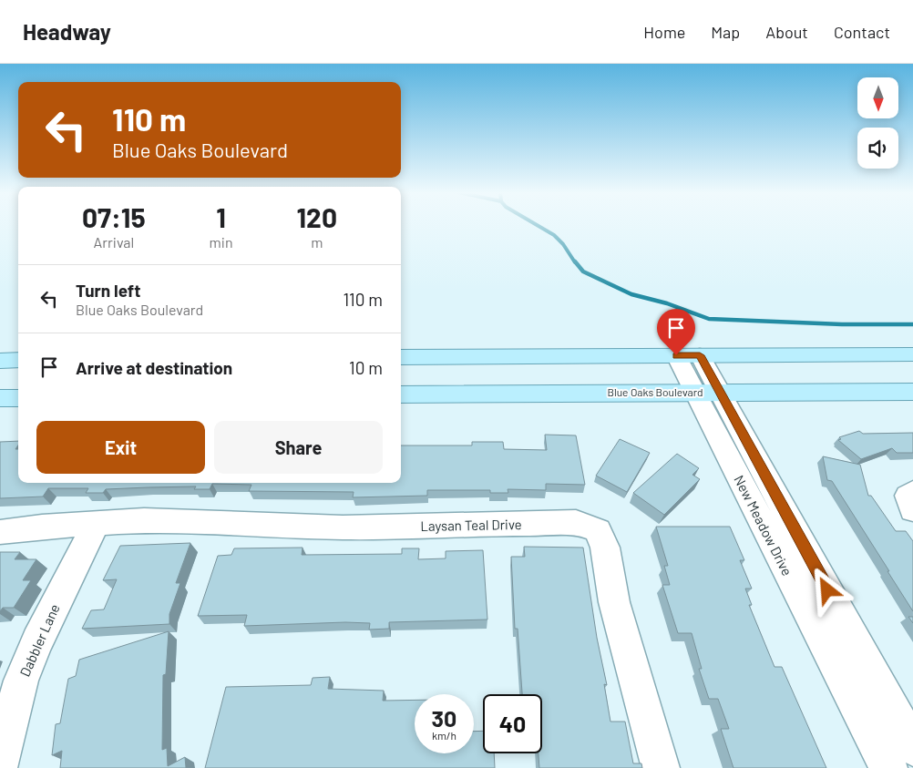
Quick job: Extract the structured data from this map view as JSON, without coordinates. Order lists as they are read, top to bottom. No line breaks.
{"streets":{"main road":["Blue Oaks Boulevard"],"street":["Laysan Teal Drive","New Meadow Drive","Dabbler Lane"]},"crossings":[["Blue Oaks Boulevard","New Meadow Drive"],["Laysan Teal Drive","Dabbler Lane"]],"north":"bottom","page":{"header":"Headway","nav":["Home","Map","About","Contact"],"turn":["110 m","Blue Oaks Boulevard"],"eta":["07:15","Arrival","1","min","120","m"],"list":[{"name":"Turn left","note":"Blue Oaks Boulevard","value":"110 m"},{"name":"Arrive at destination","value":"10 m"}],"buttons":["Exit","Share"],"speed":"30 km/h","limit":"40"}}
